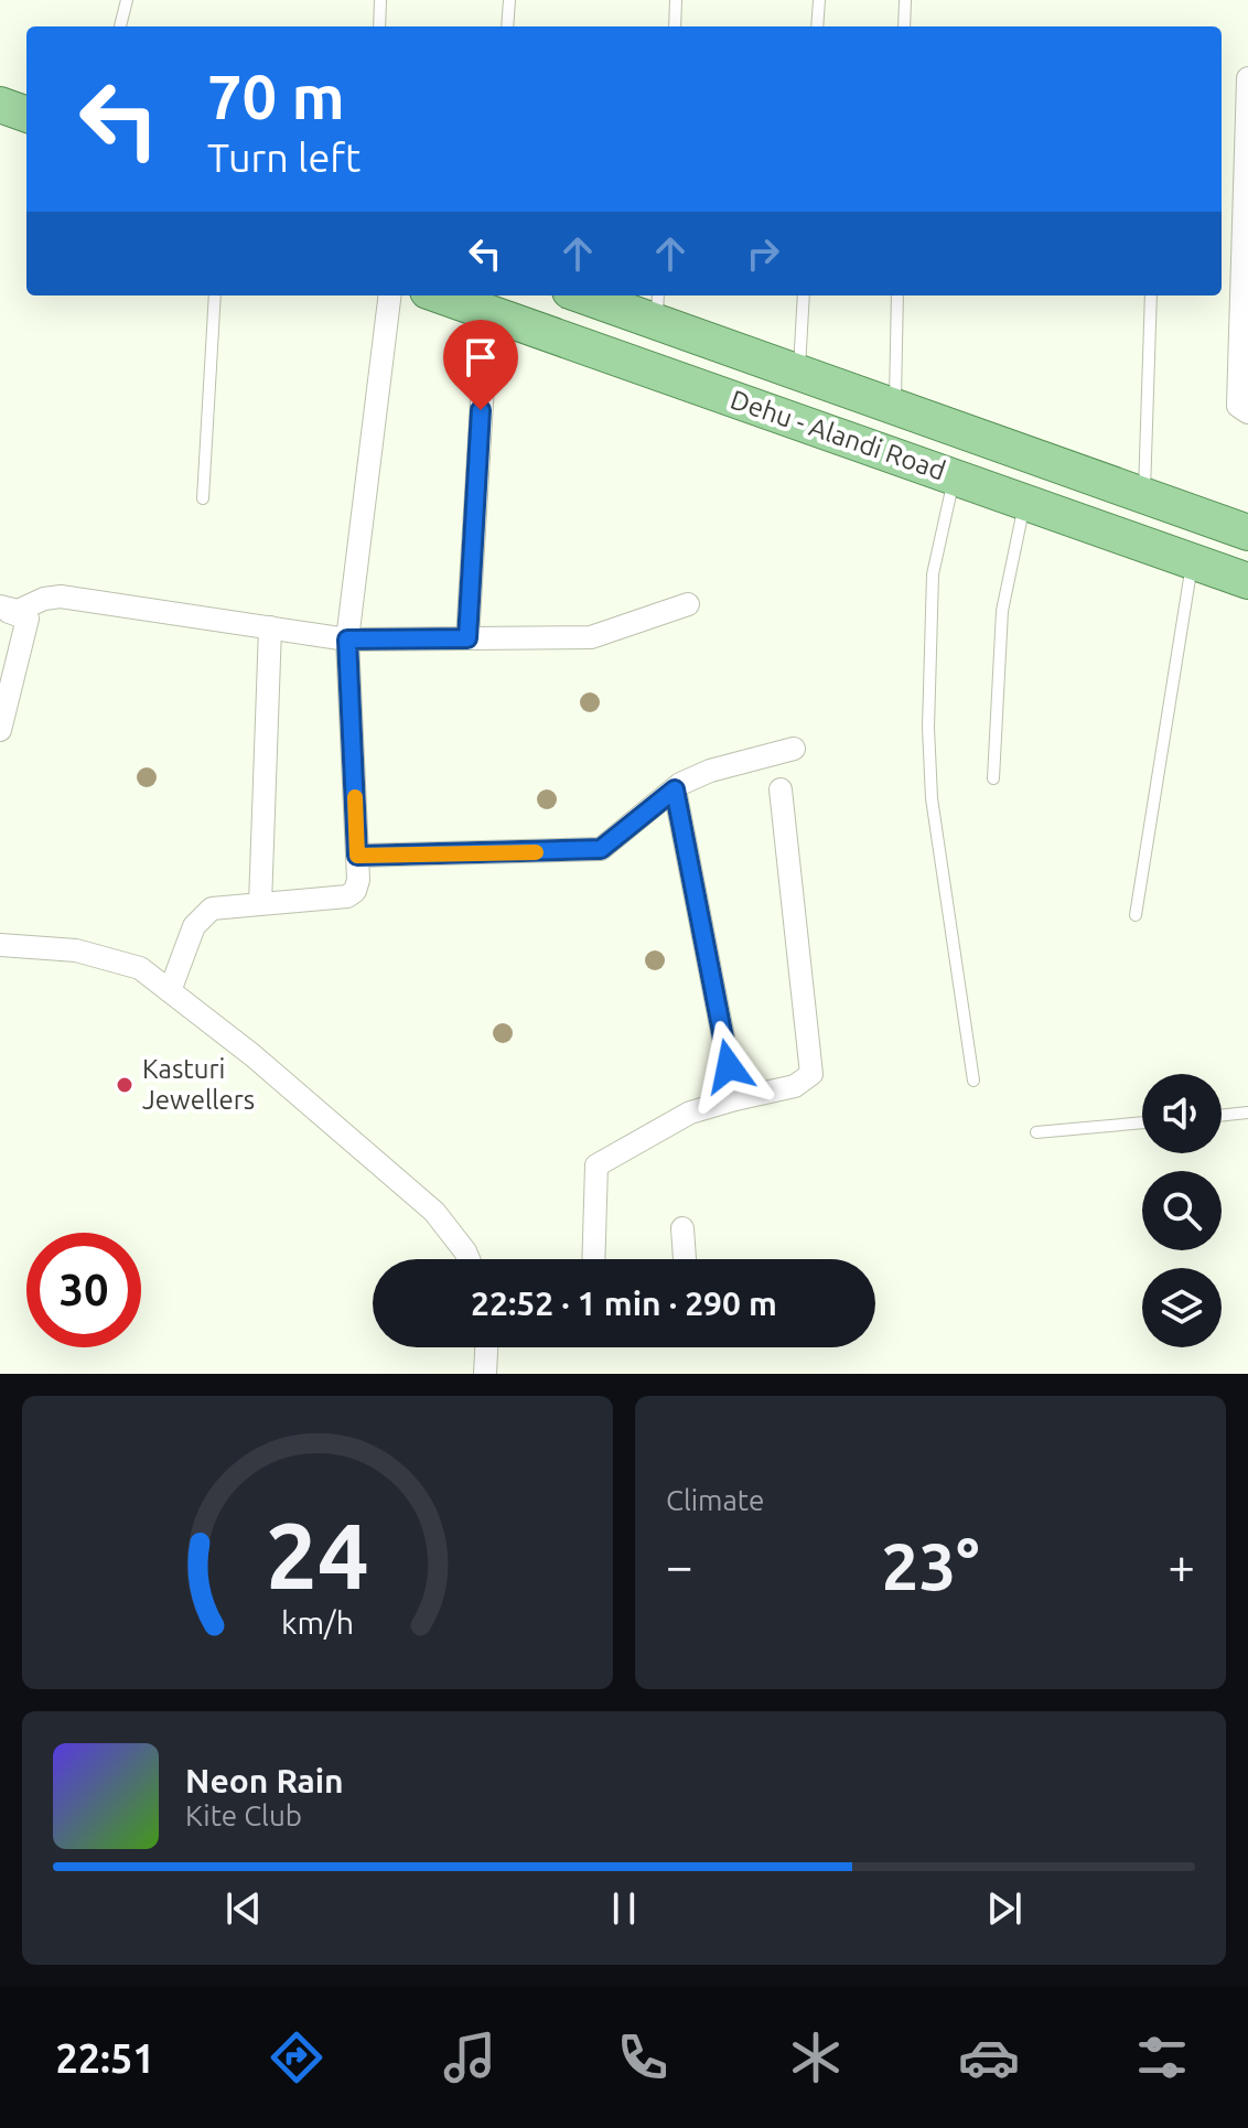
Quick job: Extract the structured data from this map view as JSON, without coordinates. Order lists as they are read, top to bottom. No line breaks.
{"streets":{"main road":["Dehu - Alandi Road"]},"places":["Kasturi Jewellers"],"page":{"turn":["70 m","Turn left"],"limit":"30","trip":"22:52 · 1 min · 290 m","tile":"Climate","heat":["−","23°","+"],"song":["Neon Rain","Kite Club"],"tabs":"22:51","gauge":["24","km/h"]}}
